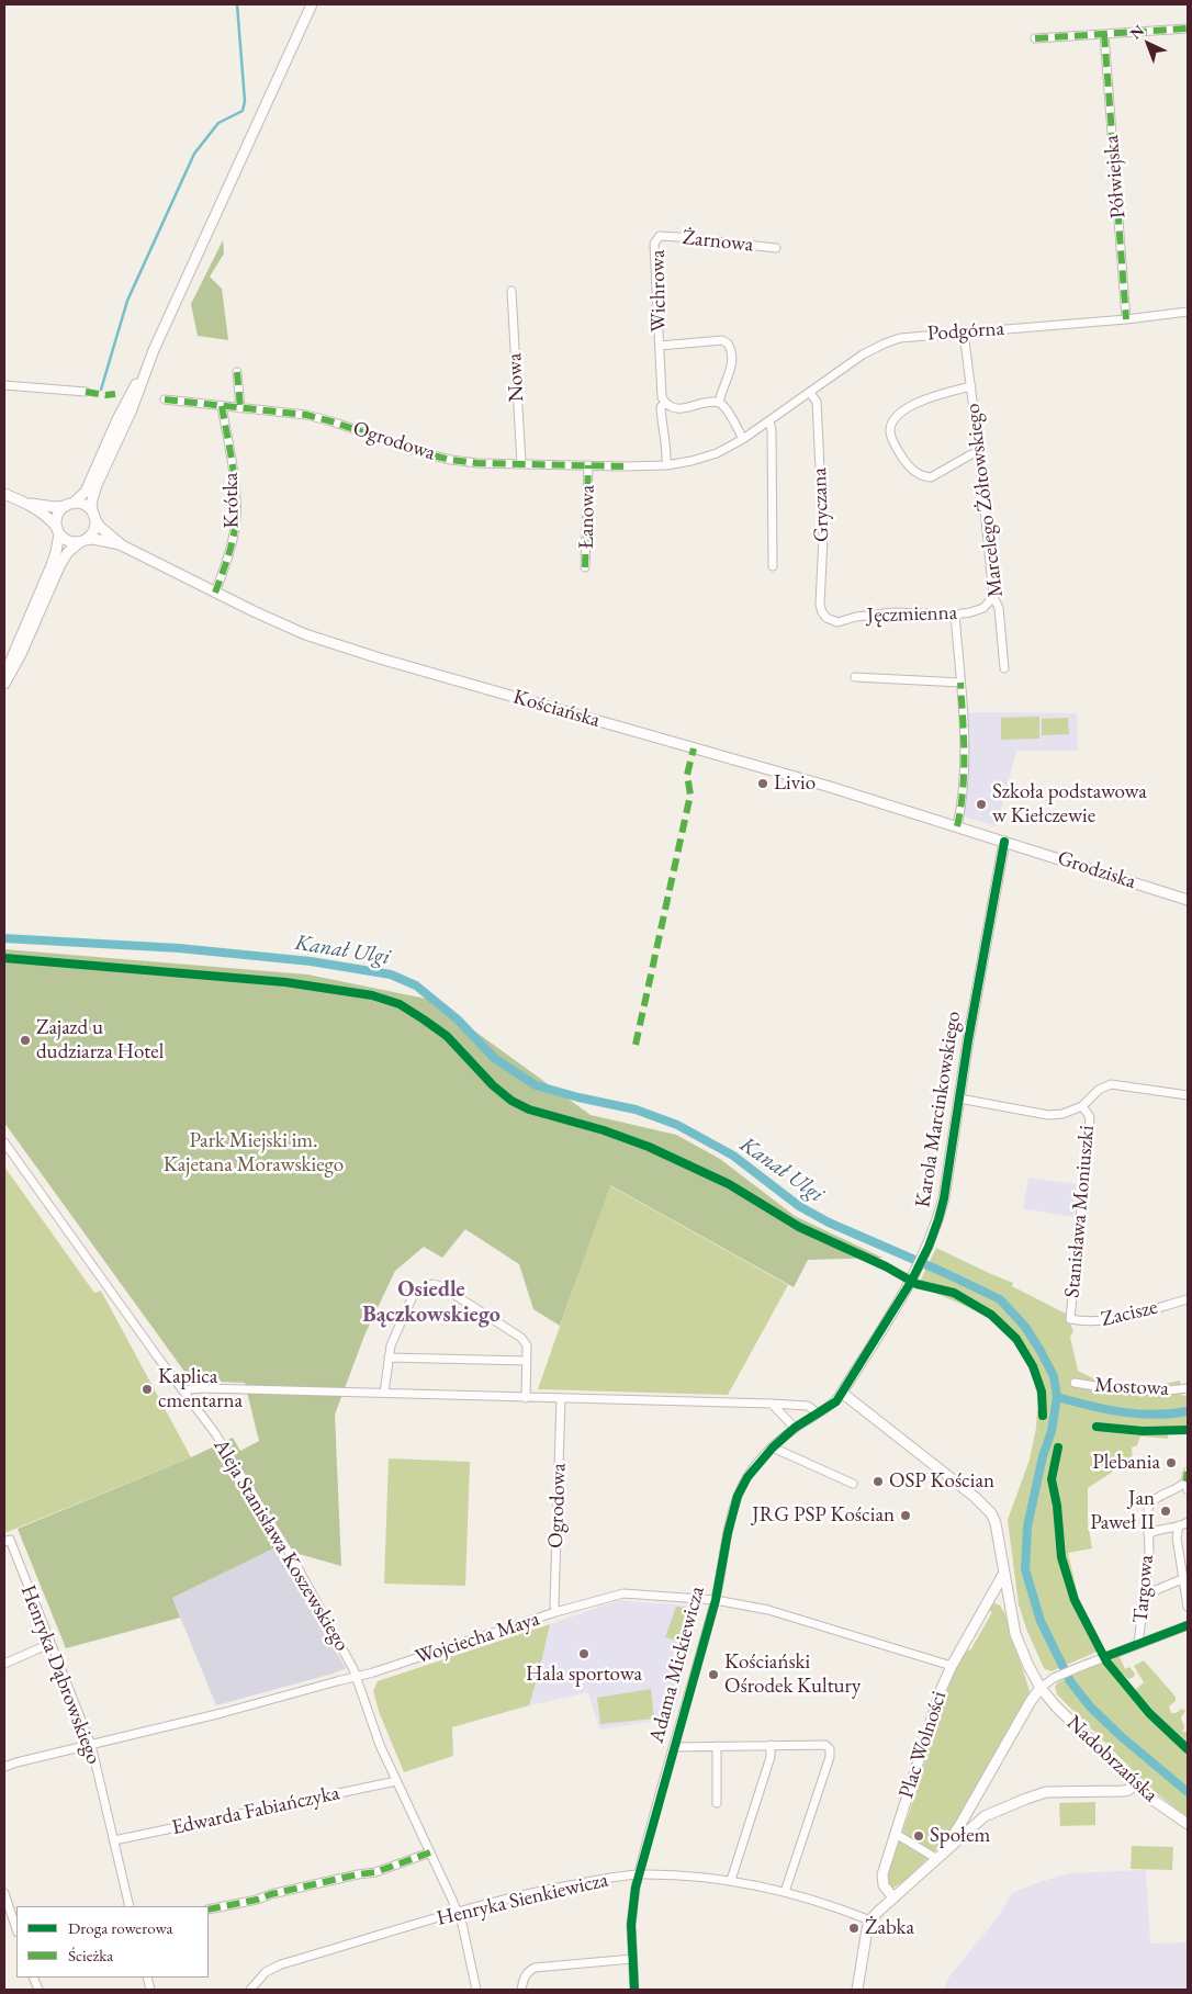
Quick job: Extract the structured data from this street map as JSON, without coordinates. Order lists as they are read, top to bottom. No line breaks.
{"streets":{"main road":["Kościańska","Grodziska","Karola Marcinkowskiego","Plac Wolności","Nadobrzańska"],"street":["Półwiejska","Żarnowa","Wichrowa","Podgórna","Nowa","Ogrodowa","Krótka","Marcelego Żółtowskiego","Gryczana","Łanowa","Jęczmienna","Stanisława Moniuszki","Zacisze","Mostowa","Aleja Stanisława Koszewskiego","Targowa","Wojciecha Maya","Adama Mickiewicza","Henryka Dąbrowskiego","Edwarda Fabiańczyka","Henryka Sienkiewicza"]},"crossings":[["Półwiejska","Podgórna"],["Żarnowa","Wichrowa"],["Podgórna","Ogrodowa"],["Podgórna","Marcelego Żółtowskiego"],["Podgórna","Gryczana"],["Nowa","Ogrodowa"],["Ogrodowa","Krótka"],["Ogrodowa","Łanowa"],["Ogrodowa","Wojciecha Maya"],["Krótka","Kościańska"],["Marcelego Żółtowskiego","Jęczmienna"],["Gryczana","Jęczmienna"],["Kościańska","Grodziska"],["Kościańska","Karola Marcinkowskiego"],["Grodziska","Karola Marcinkowskiego"],["Karola Marcinkowskiego","Adama Mickiewicza"],["Karola Marcinkowskiego","Nadobrzańska"],["Stanisława Moniuszki","Zacisze"],["Aleja Stanisława Koszewskiego","Wojciecha Maya"],["Aleja Stanisława Koszewskiego","Edwarda Fabiańczyka"],["Aleja Stanisława Koszewskiego","Henryka Sienkiewicza"],["Wojciecha Maya","Adama Mickiewicza"],["Wojciecha Maya","Henryka Dąbrowskiego"],["Wojciecha Maya","Plac Wolności"],["Adama Mickiewicza","Nadobrzańska"],["Adama Mickiewicza","Henryka Sienkiewicza"],["Henryka Dąbrowskiego","Edwarda Fabiańczyka"],["Plac Wolności","Nadobrzańska"]],"districts":["Osiedle Bączkowskiego"],"water":["Kanał Ulgi"],"parks":["Park Miejski im. Kajetana Morawskiego"],"places":["Livio","Szkoła podstawowa w Kiełczewie","Zajazd u dudziarza Hotel","Kaplica cmentarna","Plebania","OSP Kościan","Jan Paweł II","JRG PSP Kościan","Hala sportowa","Kościański Ośrodek Kultury","Społem","Żabka"],"legend":["Droga rowerowa","Ścieżka"],"north":"top left"}
